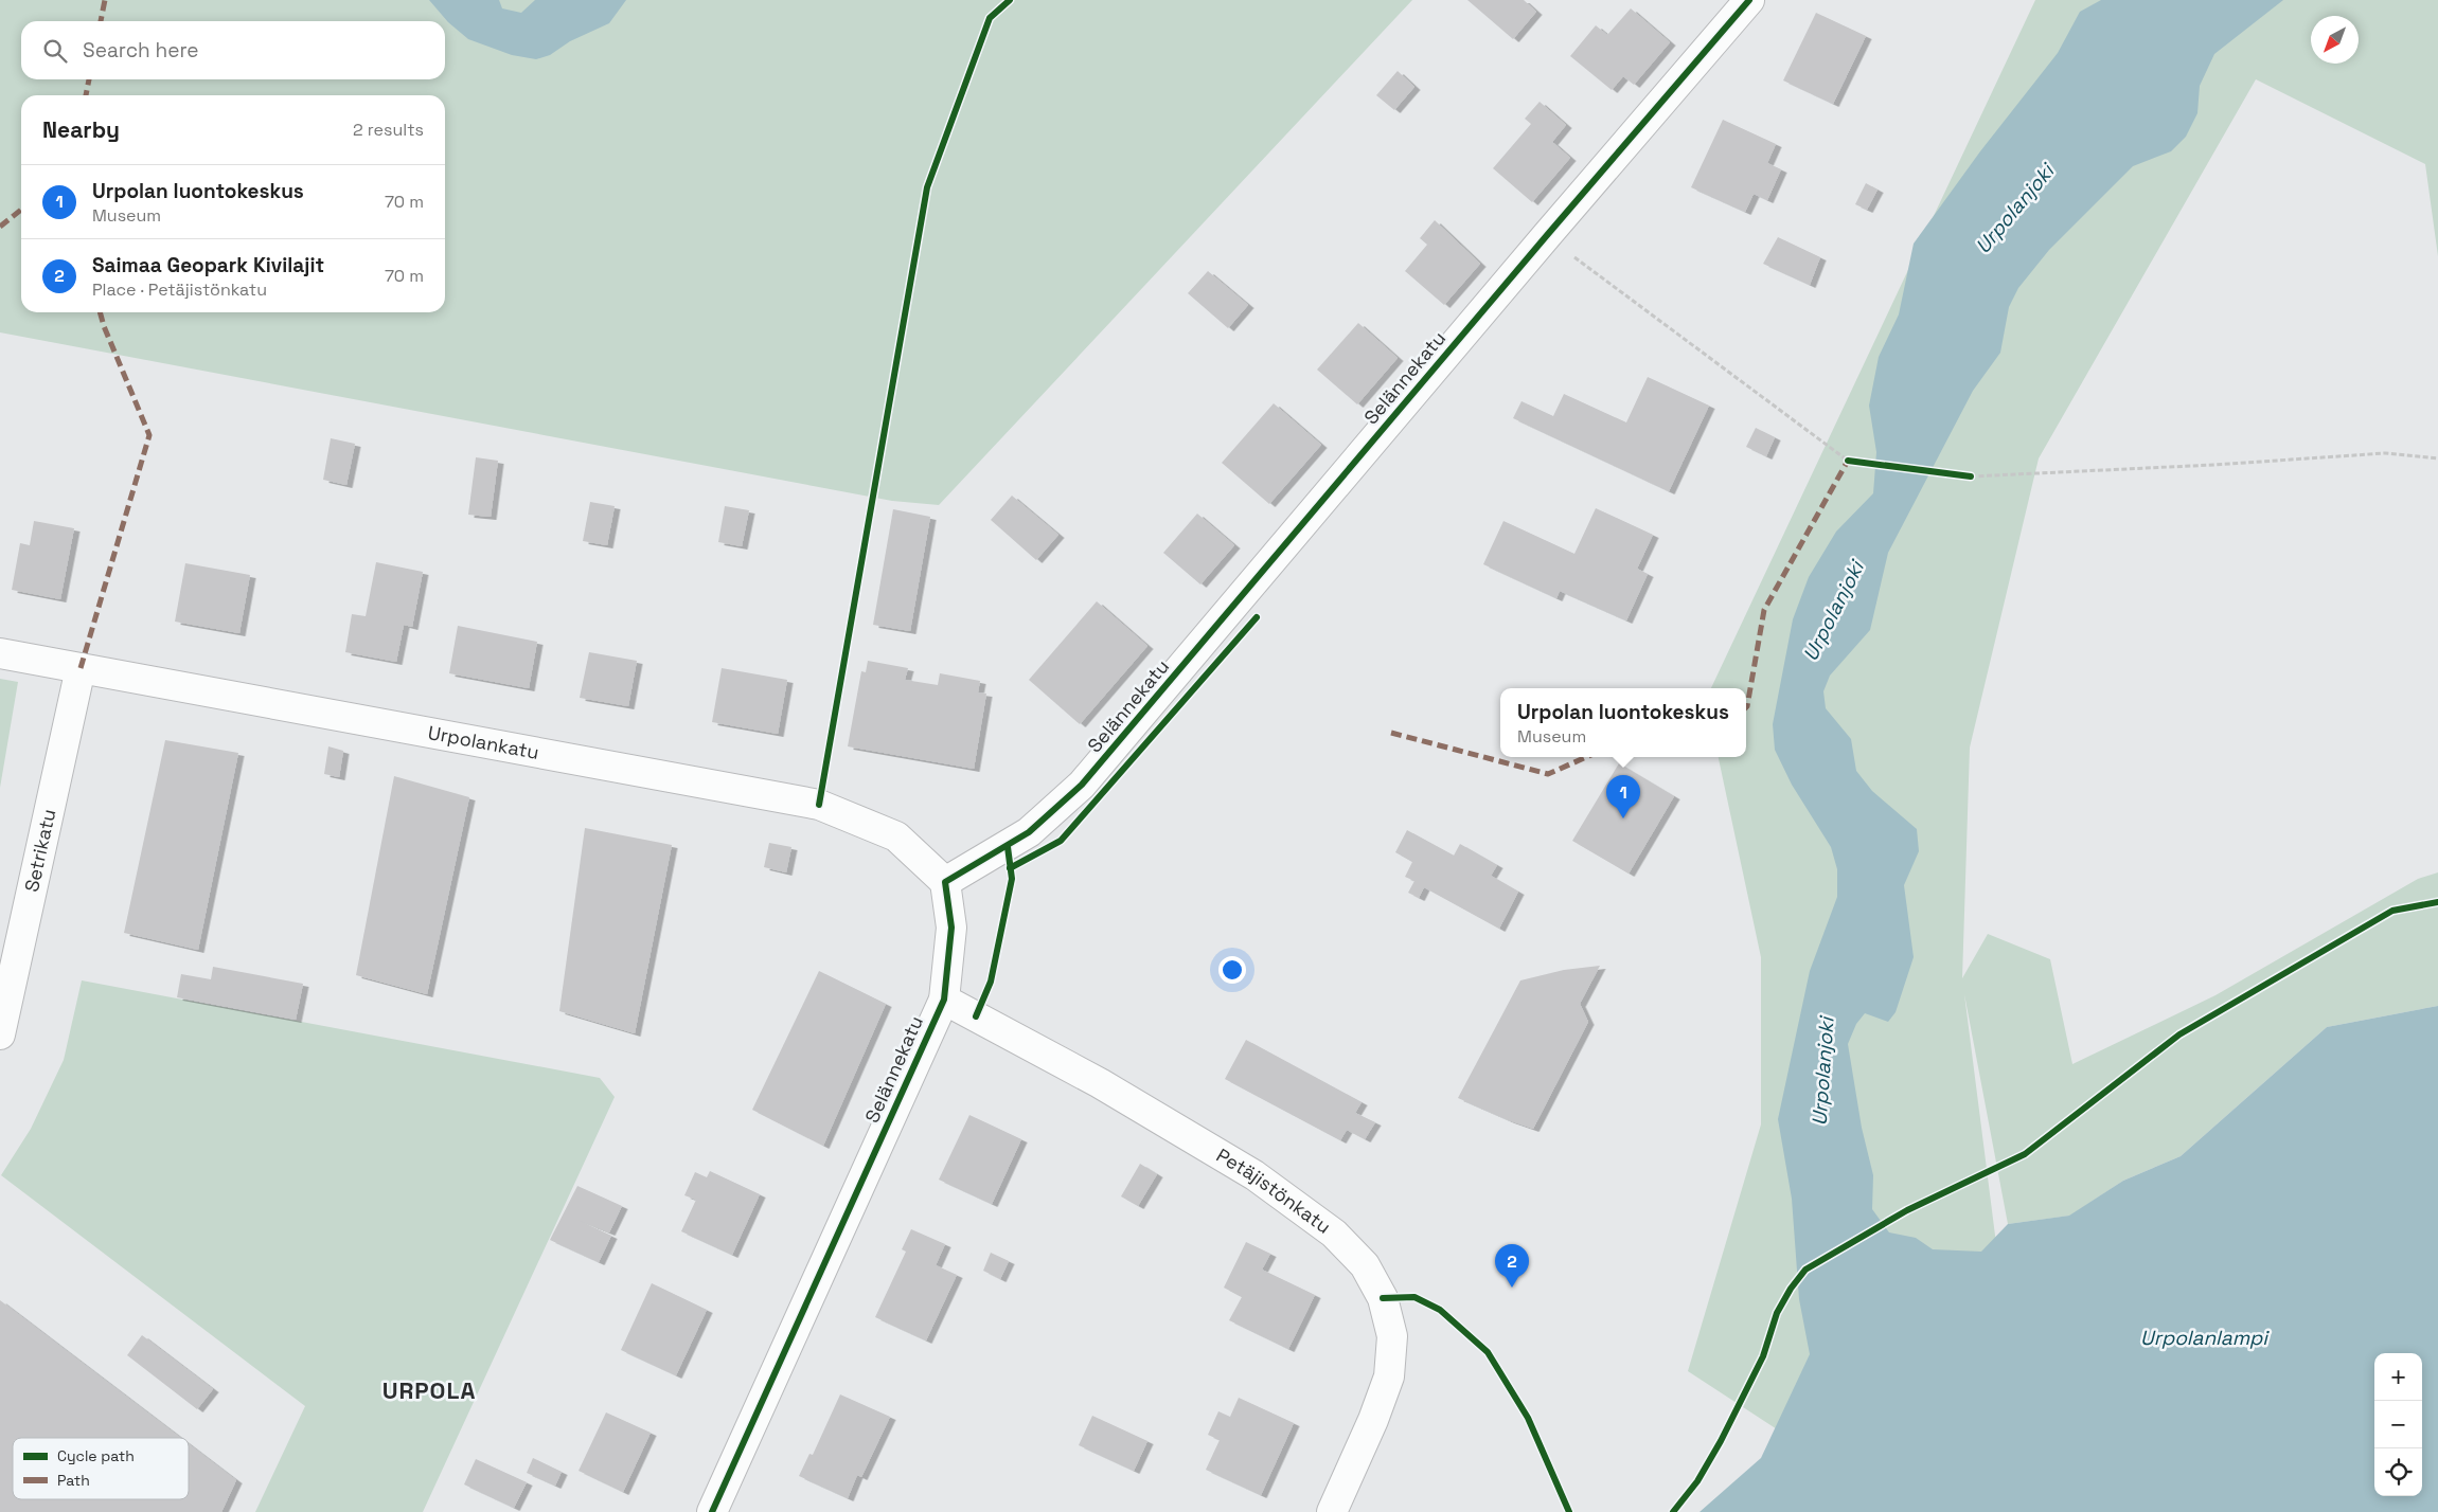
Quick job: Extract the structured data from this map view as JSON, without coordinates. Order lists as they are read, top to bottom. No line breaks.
{"streets":{"street":["Selännekatu","Urpolankatu","Setrikatu","Petäjistönkatu"]},"crossings":[["Selännekatu","Urpolankatu"],["Selännekatu","Petäjistönkatu"],["Urpolankatu","Setrikatu"]],"districts":["URPOLA"],"water":["Urpolanjoki","Urpolanlampi"],"legend":["Cycle path","Path"],"north":"bottom left","page":{"search":"Search here","heading":["Nearby","2 results"],"list":[{"mark":"1","name":"Urpolan luontokeskus","note":"Museum","value":"70 m"},{"mark":"2","name":"Saimaa Geopark Kivilajit","note":"Place · Petäjistönkatu","value":"70 m"}],"popup":["Urpolan luontokeskus","Museum"],"pins":["1","2"],"map_buttons":["+","−"]}}
